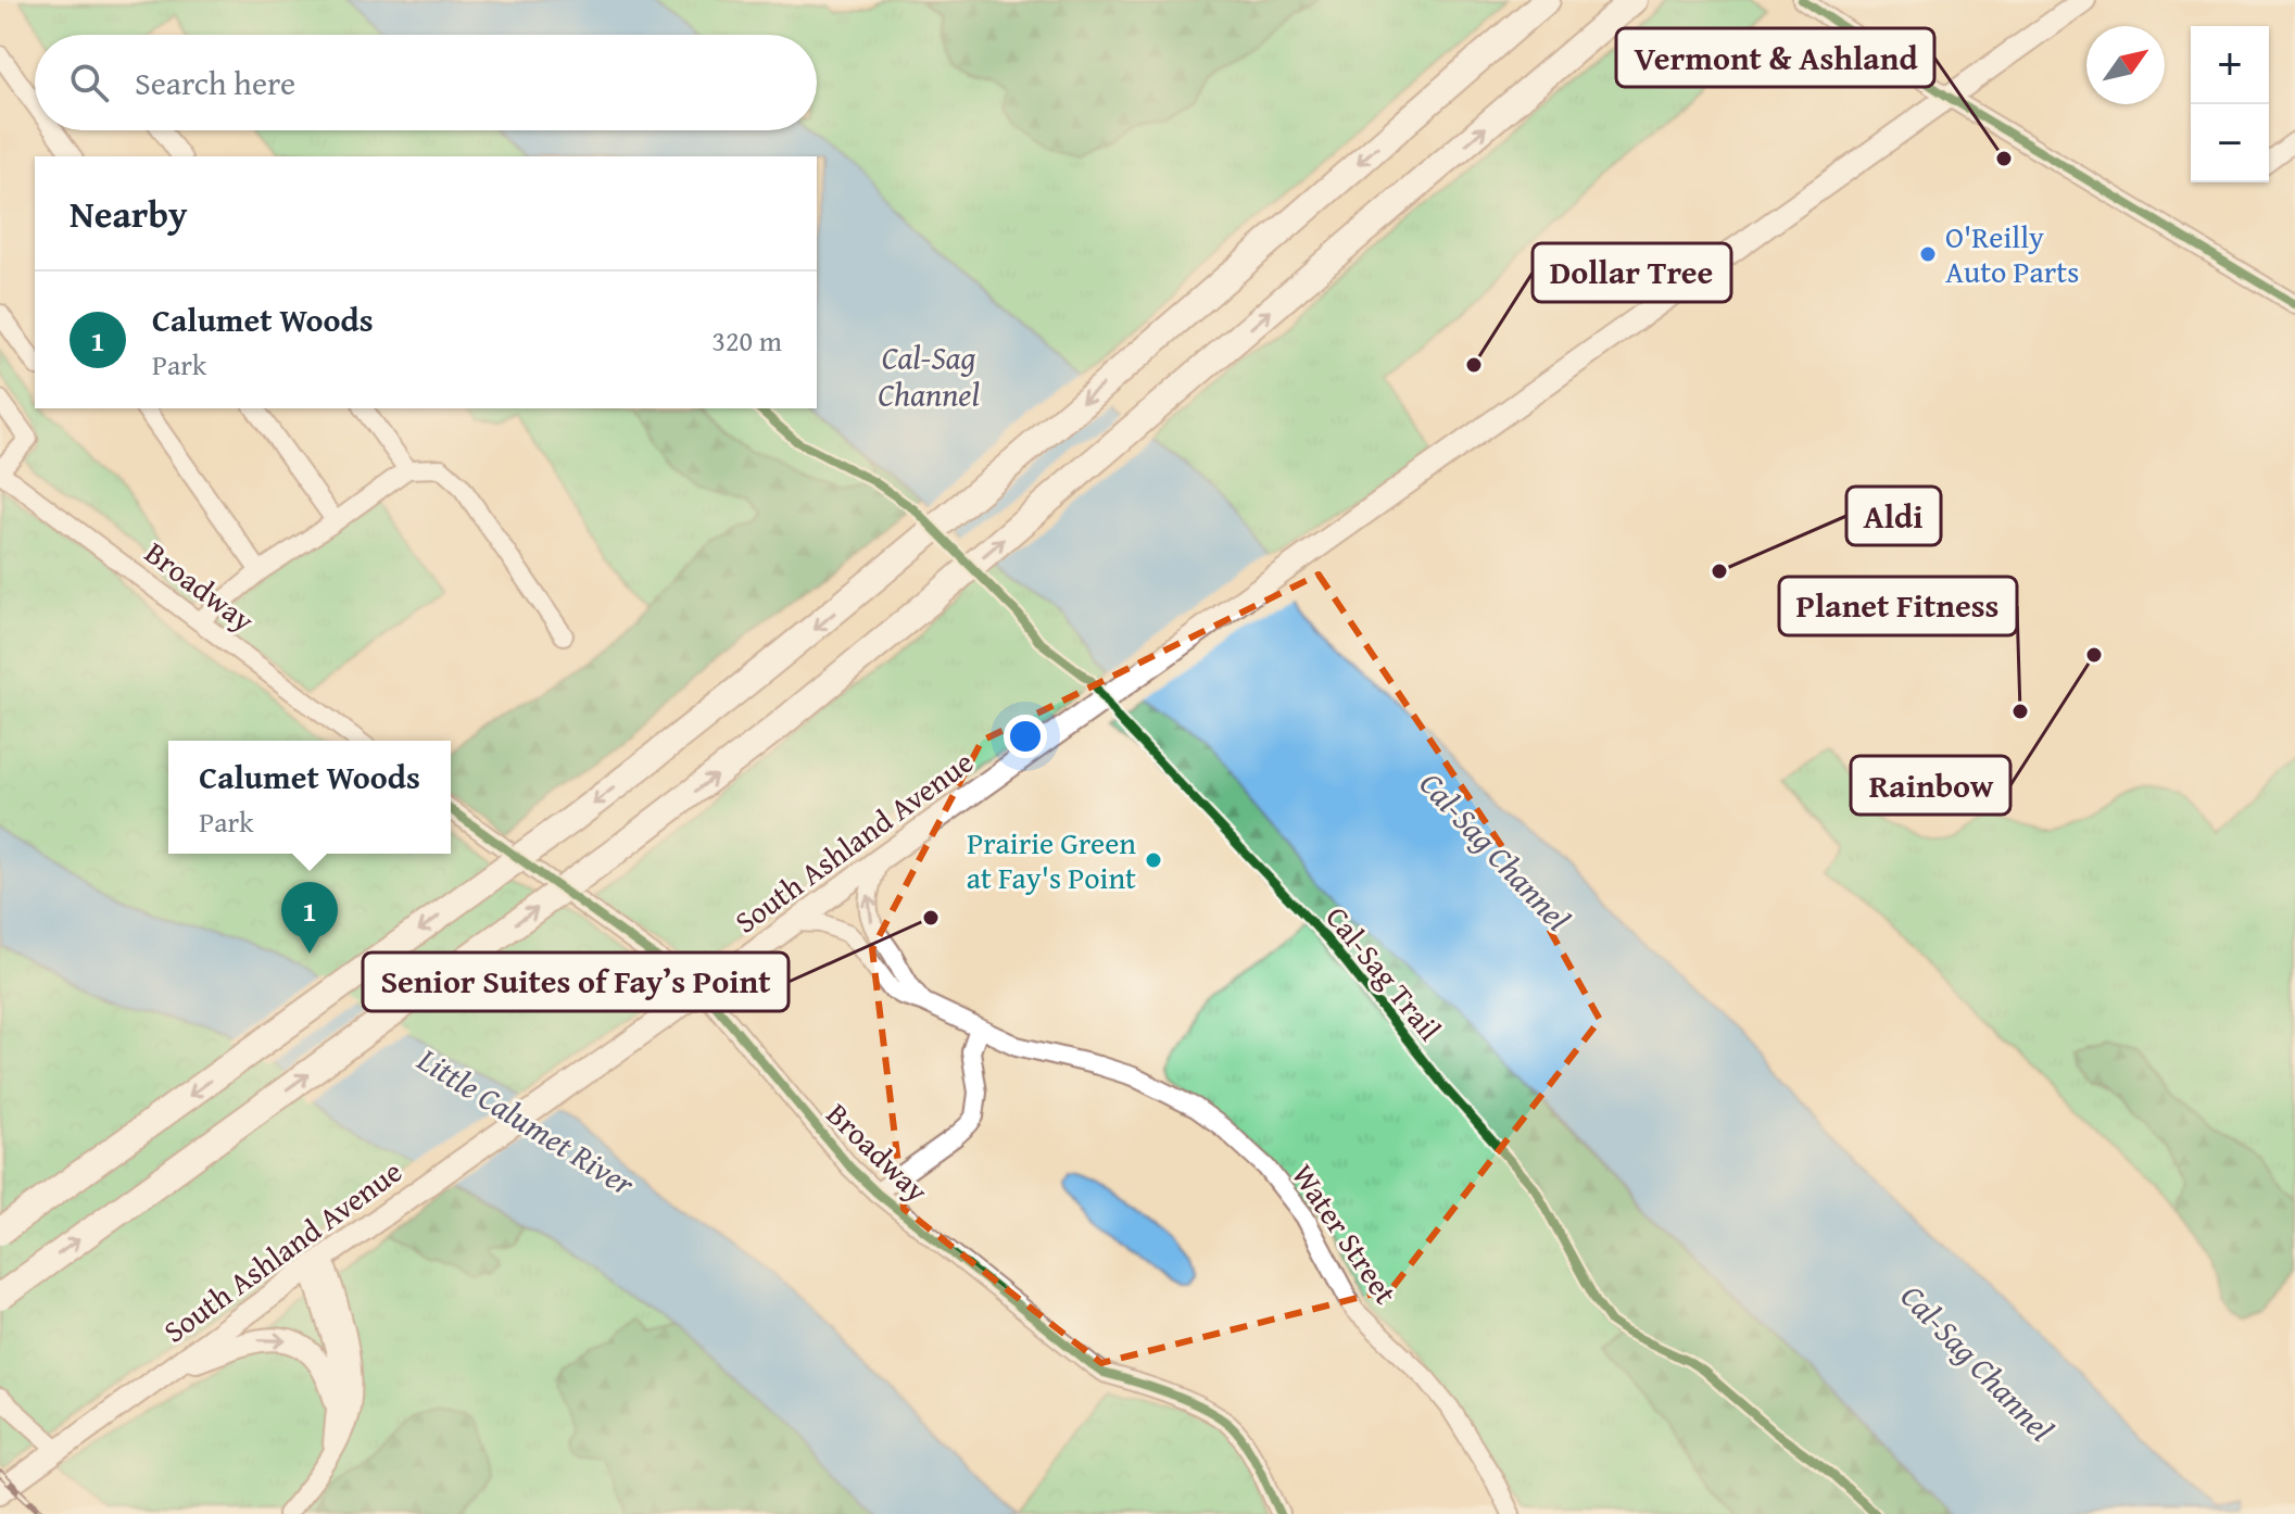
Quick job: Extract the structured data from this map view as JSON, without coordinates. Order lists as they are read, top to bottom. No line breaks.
{"streets":{"main road":["South Ashland Avenue"],"street":["Broadway","Water Street"],"cycle path":["Cal-Sag Trail"]},"crossings":[["Broadway","South Ashland Avenue"],["South Ashland Avenue","Water Street"]],"water":["Cal-Sag Channel","Little Calumet River"],"places":["Vermont & Ashland","O'Reilly Auto Parts","Dollar Tree","Aldi","Rainbow","Planet Fitness","Prairie Green at Fay's Point","Senior Suites of Fay’s Point"],"north":"top right","page":{"map_buttons":["+","−"],"search":"Search here","heading":"Nearby","list":[{"mark":"1","name":"Calumet Woods","note":"Park","value":"320 m"}],"popup":["Calumet Woods","Park"],"pins":"1"}}
